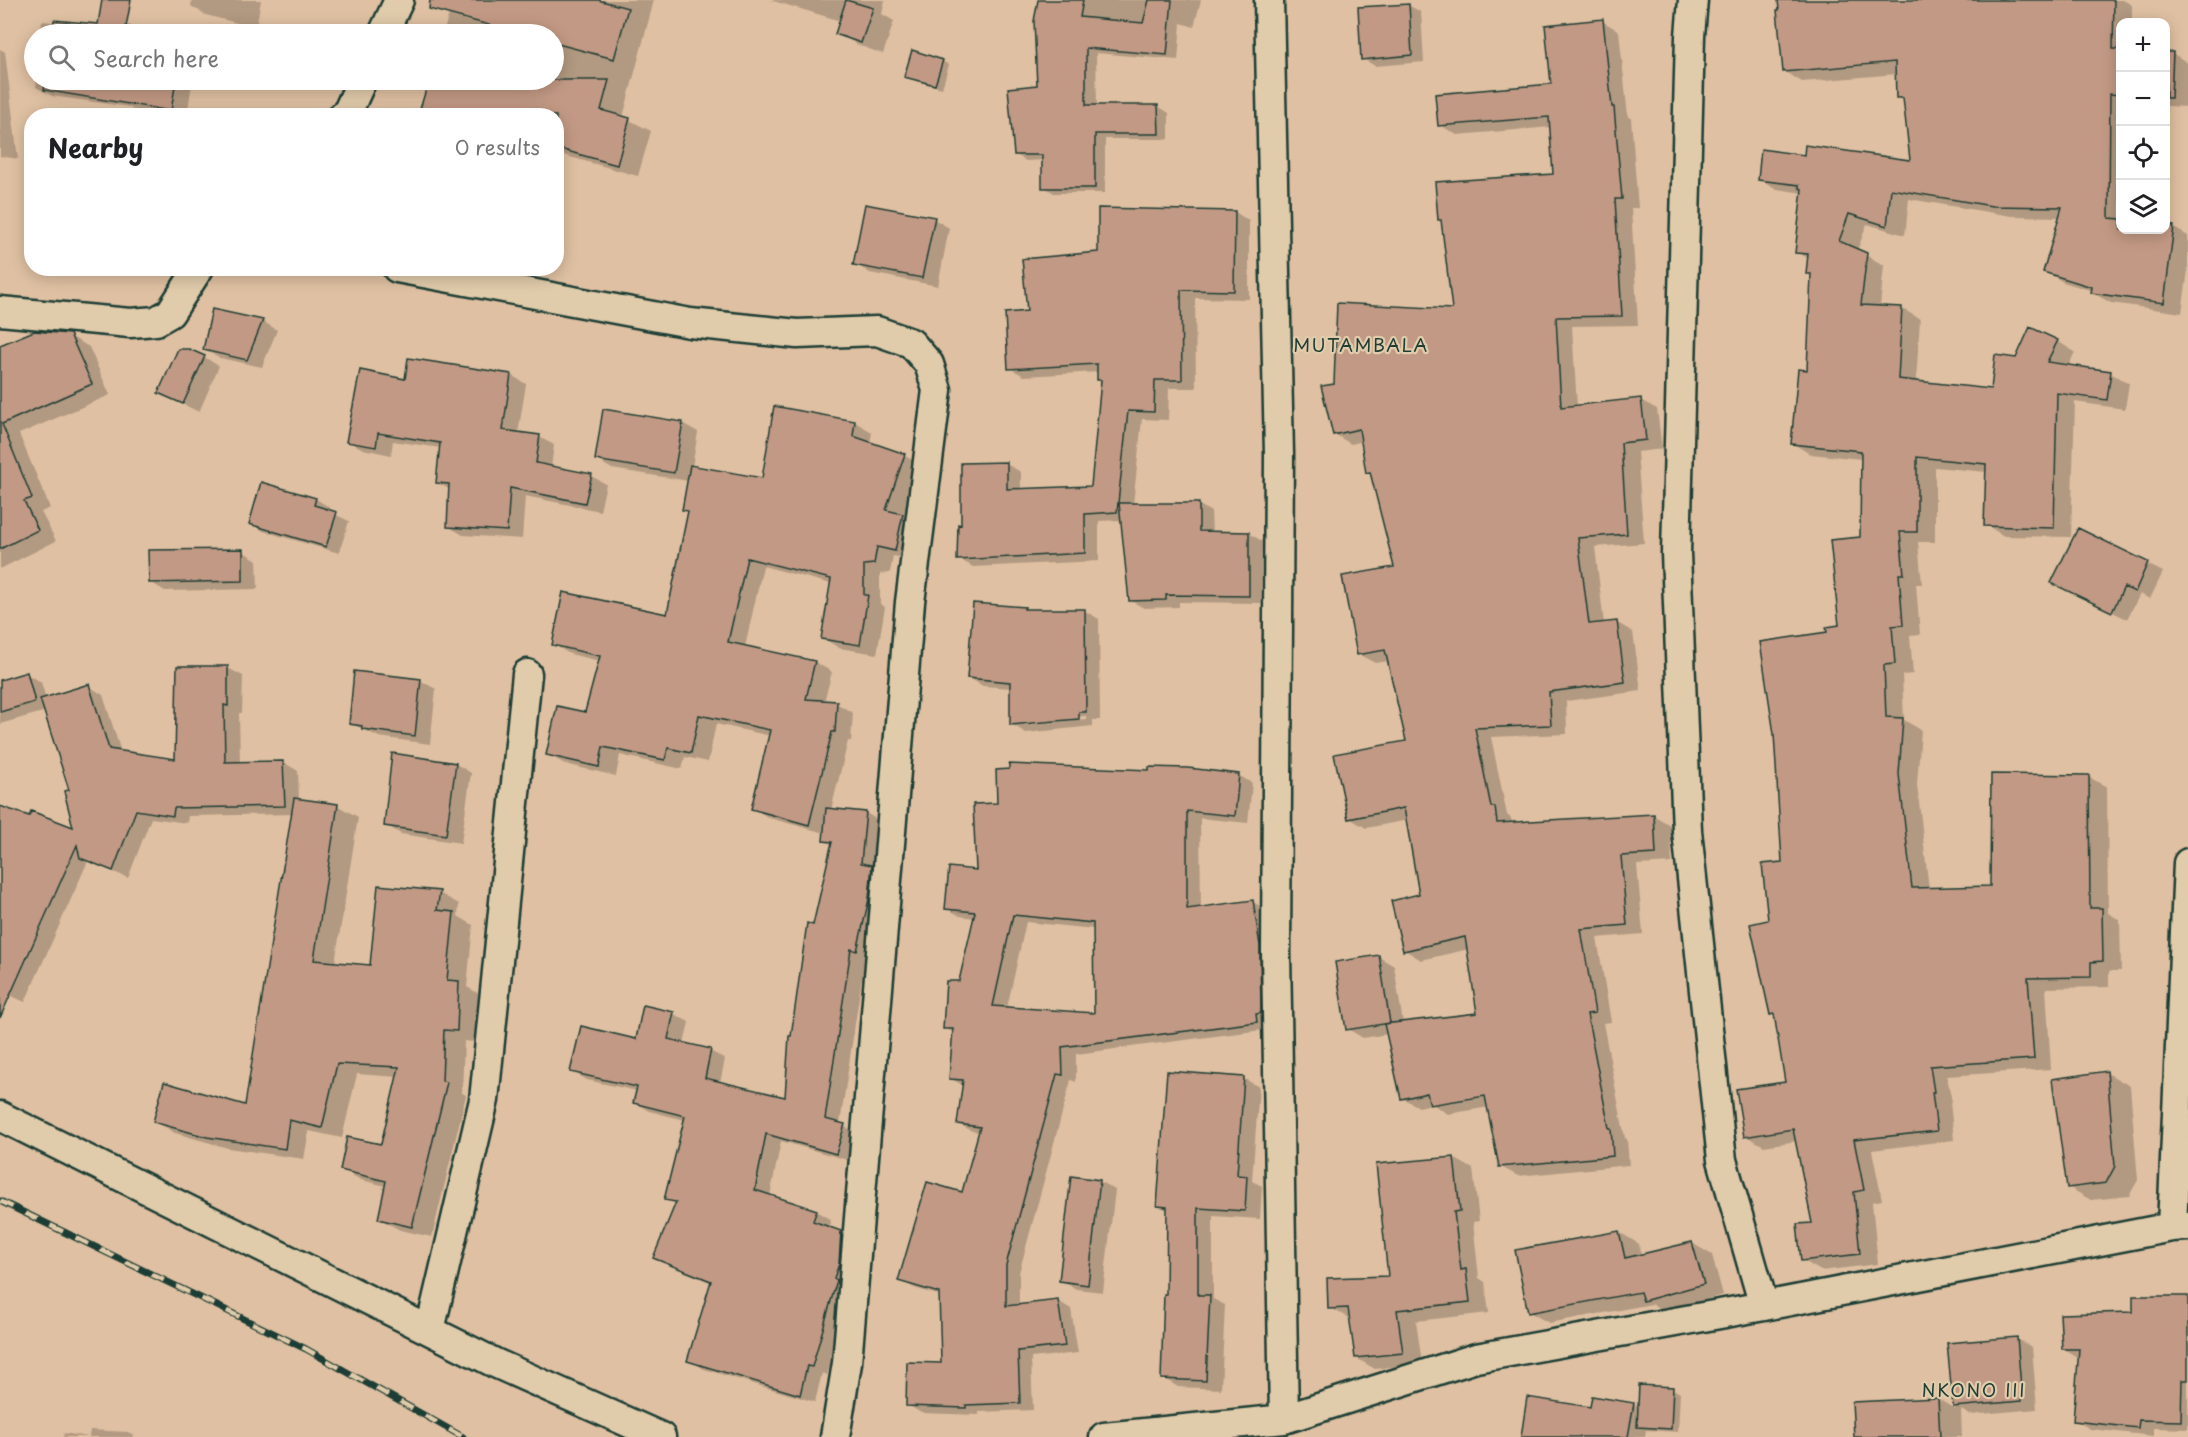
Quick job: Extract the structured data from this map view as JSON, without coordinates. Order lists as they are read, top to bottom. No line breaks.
{"districts":["MUTAMBALA","NKONO III"],"page":{"map_buttons":["+","−"],"search":"Search here","heading":["Nearby","0 results"]}}
